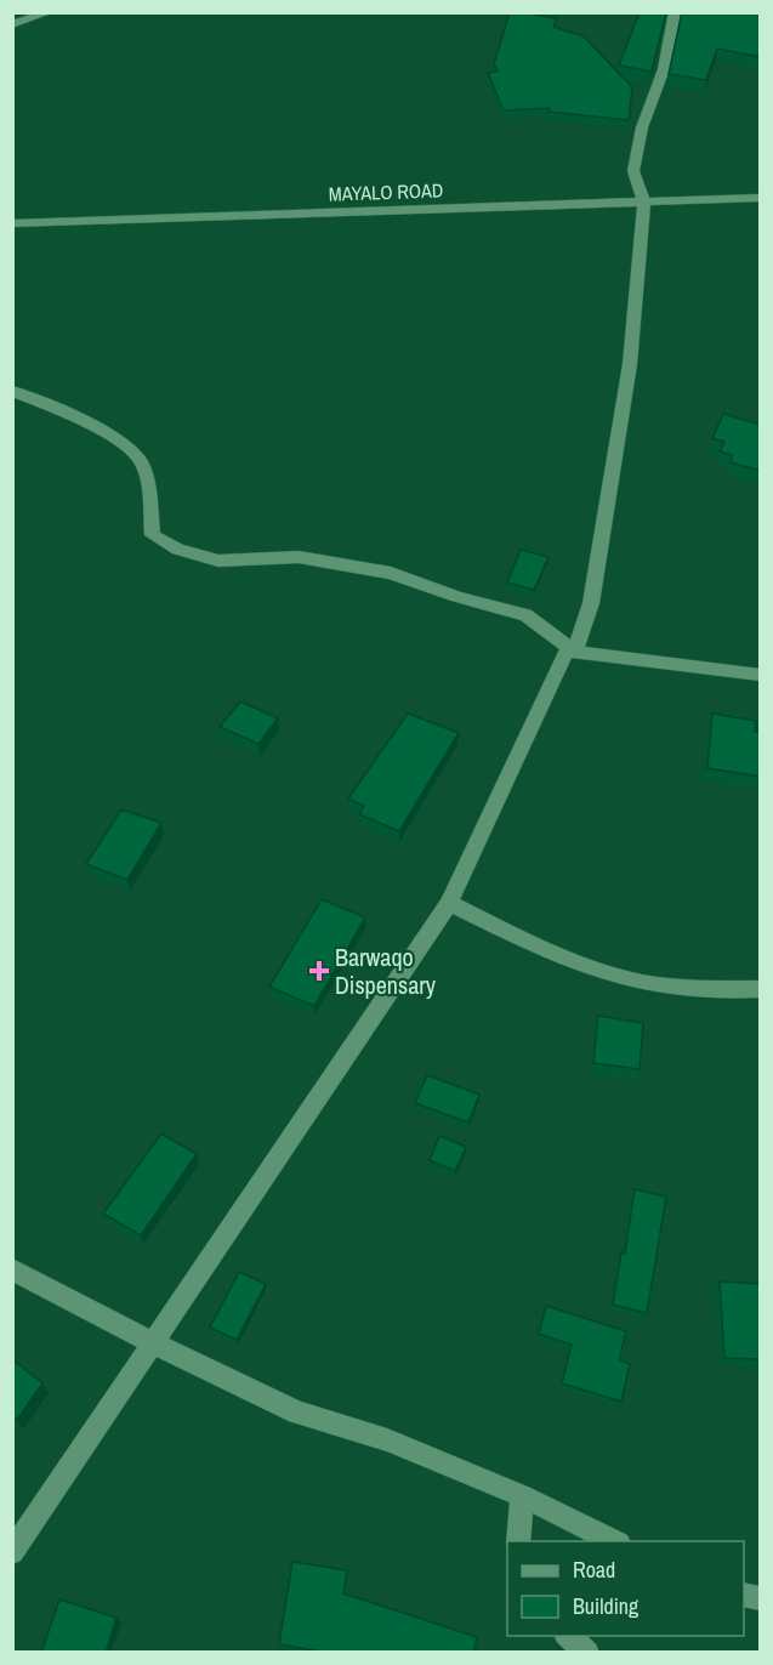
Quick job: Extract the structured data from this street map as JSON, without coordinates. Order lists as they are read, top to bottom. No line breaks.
{"streets":{"street":["MAYALO ROAD"]},"places":{"health":["Barwaqo Dispensary"]},"legend":["Road","Building"]}
